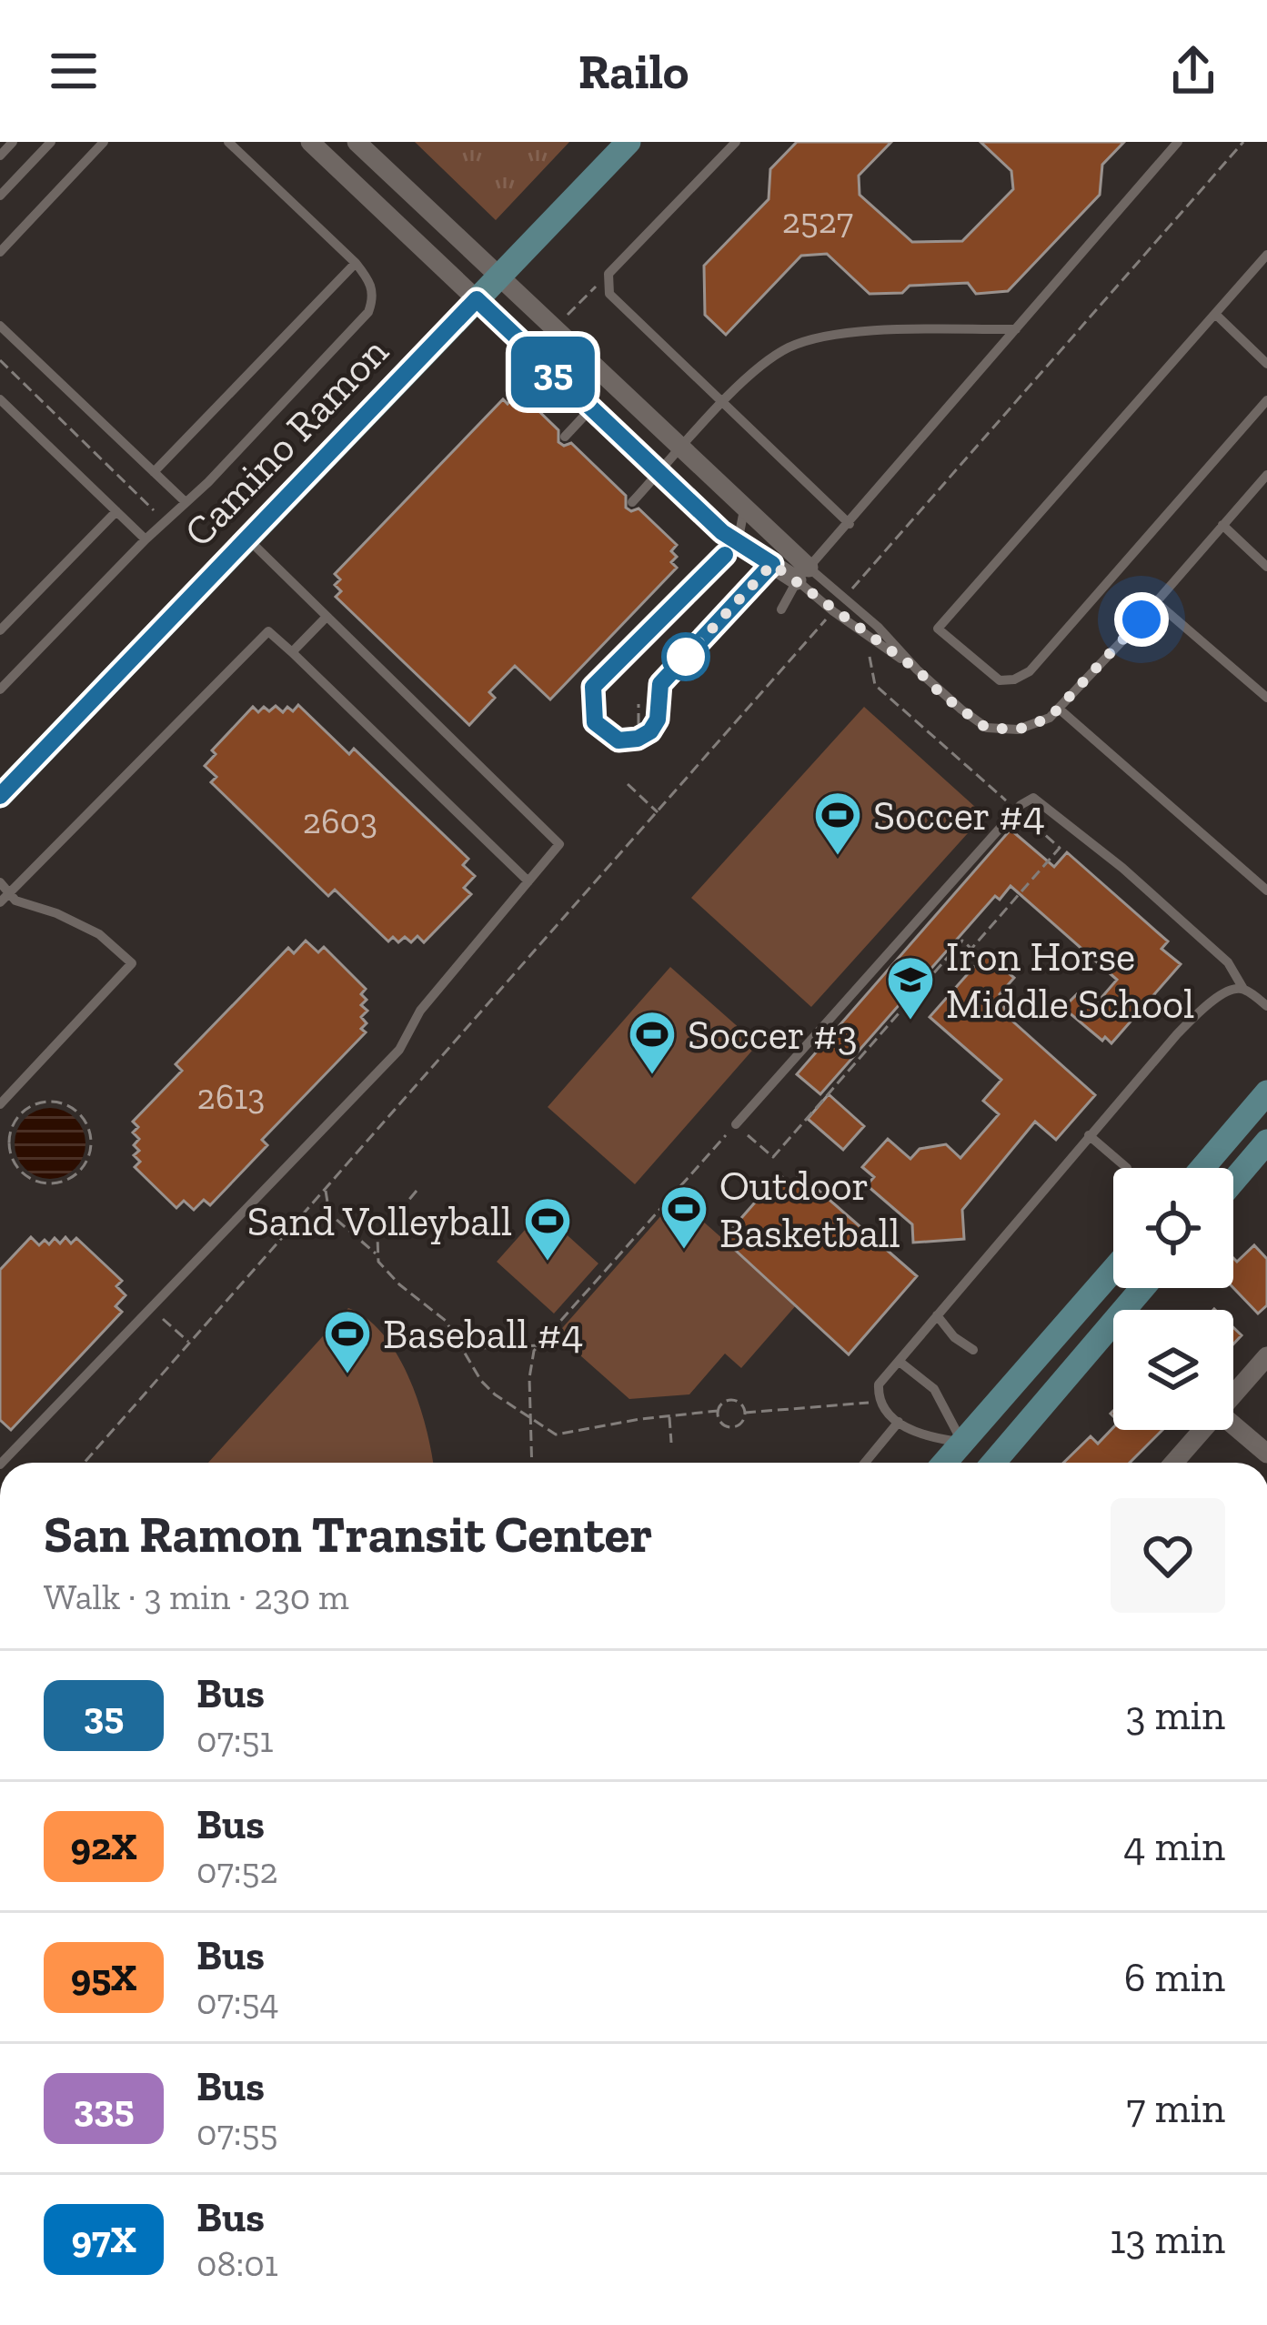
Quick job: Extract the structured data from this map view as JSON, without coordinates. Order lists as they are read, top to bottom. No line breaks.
{"streets":{"street":["Camino Ramon"]},"places":{"sports":["Soccer #4","Soccer #3","Outdoor Basketball","Sand Volleyball","Baseball #4"],"school or university":["Iron Horse Middle School"]},"lines":["bus line 35"],"house_numbers":["2527","2603","2613"],"page":{"header":"Railo","on_map":"35","heading":["San Ramon Transit Center","Walk · 3 min · 230 m"],"list":[{"mark":"35","name":"Bus","note":"07:51","value":"3 min"},{"mark":"92X","name":"Bus","note":"07:52","value":"4 min"},{"mark":"95X","name":"Bus","note":"07:54","value":"6 min"},{"mark":"335","name":"Bus","note":"07:55","value":"7 min"},{"mark":"97X","name":"Bus","note":"08:01","value":"13 min"}]}}
